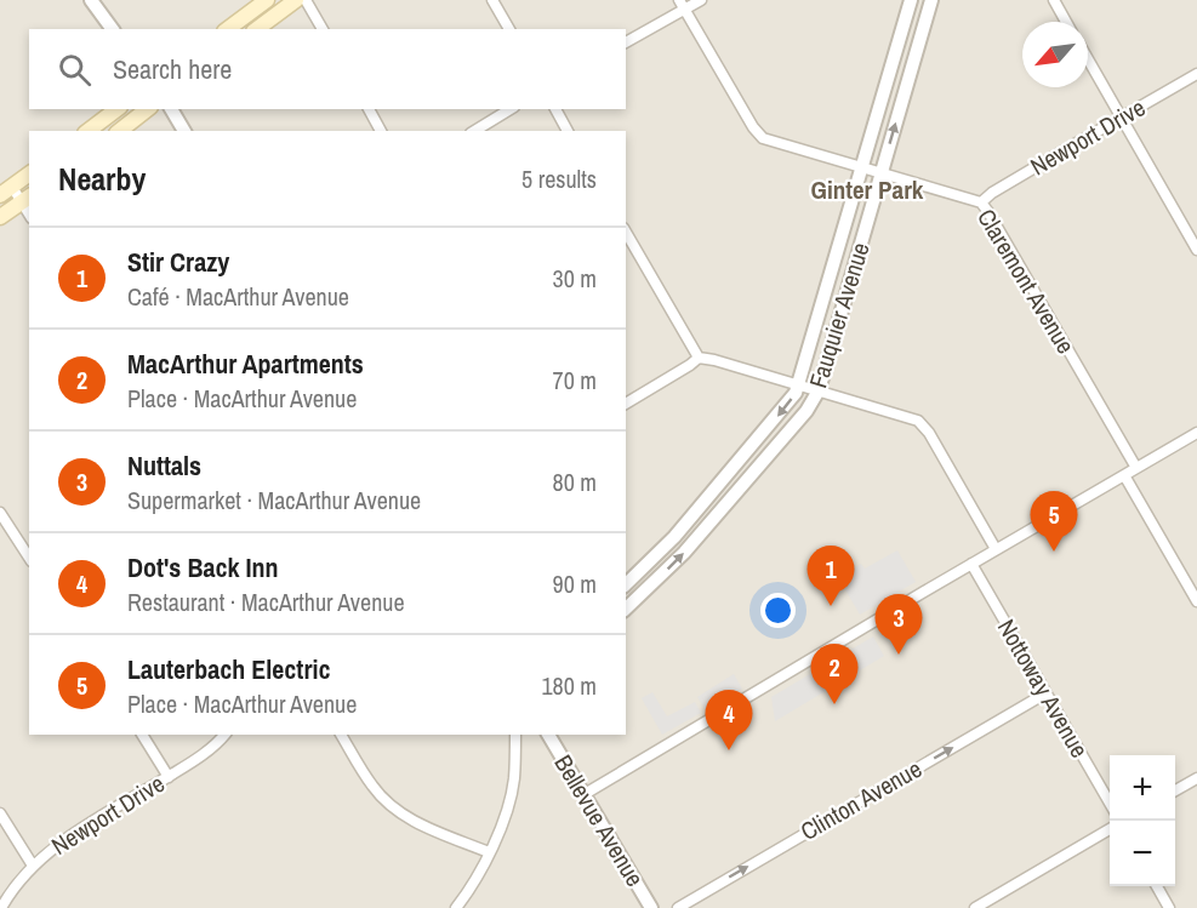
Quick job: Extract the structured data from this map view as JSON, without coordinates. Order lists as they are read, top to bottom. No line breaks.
{"streets":{"street":["Newport Drive","Claremont Avenue","Fauquier Avenue","Nottoway Avenue","Clinton Avenue","Bellevue Avenue"]},"crossings":[["Newport Drive","Claremont Avenue"],["Claremont Avenue","Fauquier Avenue"],["Nottoway Avenue","Clinton Avenue"]],"one_way":["Clinton Avenue"],"districts":["Ginter Park"],"north":"bottom left","page":{"search":"Search here","heading":["Nearby","5 results"],"list":[{"mark":"1","name":"Stir Crazy","note":"Café · MacArthur Avenue","value":"30 m"},{"mark":"2","name":"MacArthur Apartments","note":"Place · MacArthur Avenue","value":"70 m"},{"mark":"3","name":"Nuttals","note":"Supermarket · MacArthur Avenue","value":"80 m"},{"mark":"4","name":"Dot's Back Inn","note":"Restaurant · MacArthur Avenue","value":"90 m"},{"mark":"5","name":"Lauterbach Electric","note":"Place · MacArthur Avenue","value":"180 m"}],"pins":["5","1","3","2","4"],"map_buttons":["+","−"]}}
